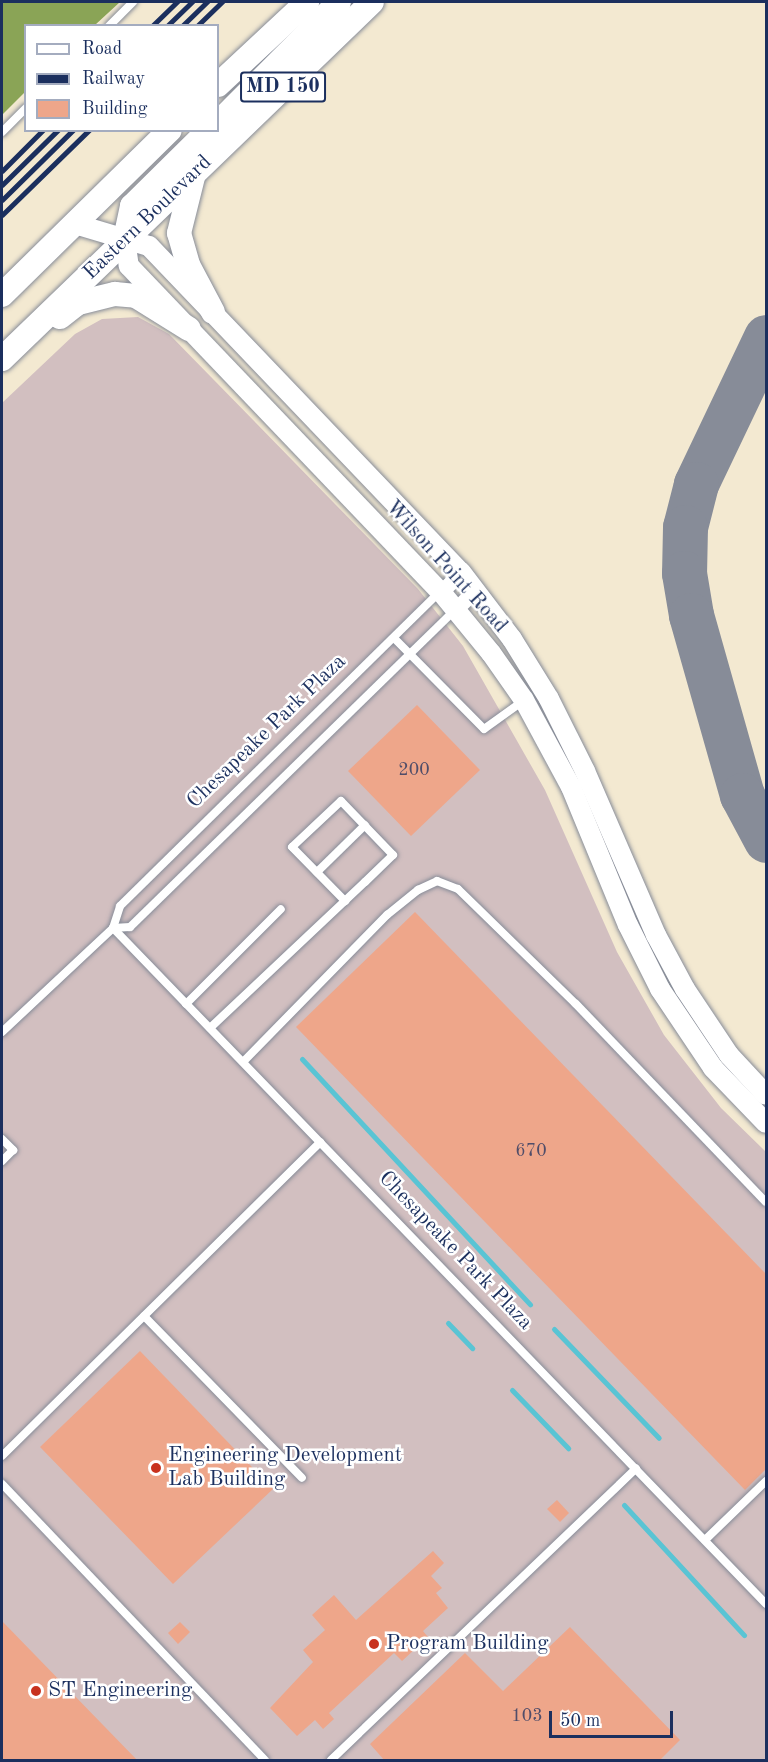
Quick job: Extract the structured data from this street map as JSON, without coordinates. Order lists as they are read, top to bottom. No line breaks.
{"streets":{"main road":["MD 150","Eastern Boulevard"],"street":["Wilson Point Road","Chesapeake Park Plaza"]},"crossings":[["Eastern Boulevard","Wilson Point Road"],["Wilson Point Road","Chesapeake Park Plaza"]],"places":["Engineering Development Lab Building","Program Building","ST Engineering"],"house_numbers":["200","670","103"],"legend":["Road","Railway","Building"],"scale_bar":"50 m"}
